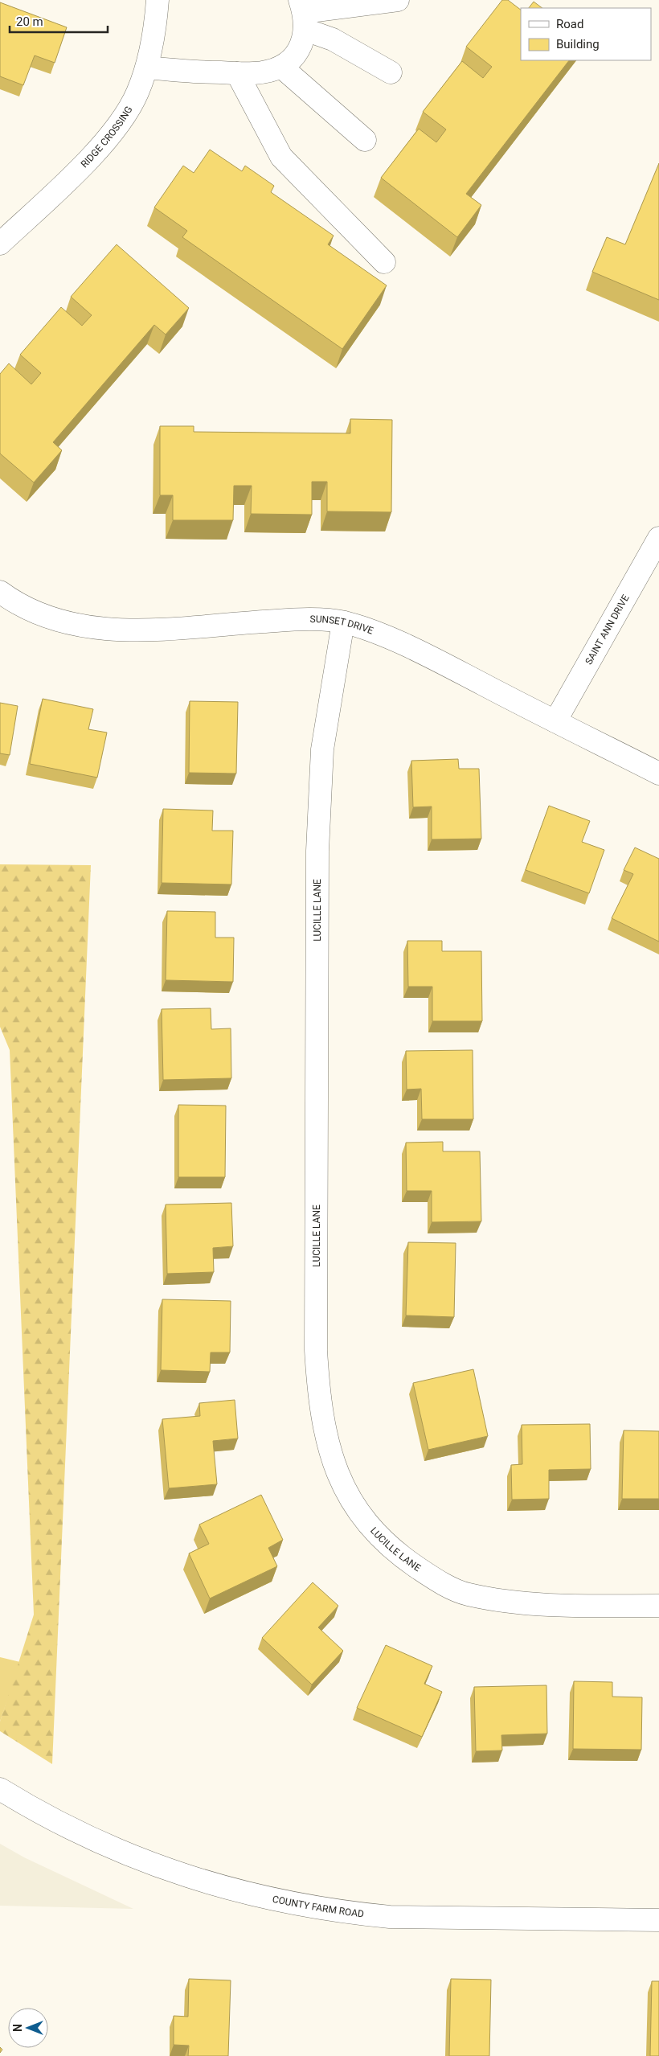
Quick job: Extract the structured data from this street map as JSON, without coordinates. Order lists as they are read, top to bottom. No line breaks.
{"streets":{"street":["RIDGE CROSSING","SUNSET DRIVE","SAINT ANN DRIVE","LUCILLE LANE","COUNTY FARM ROAD"]},"crossings":[["SUNSET DRIVE","SAINT ANN DRIVE"],["SUNSET DRIVE","LUCILLE LANE"]],"legend":["Road","Building"],"scale_bar":"20 m","north":"left"}
